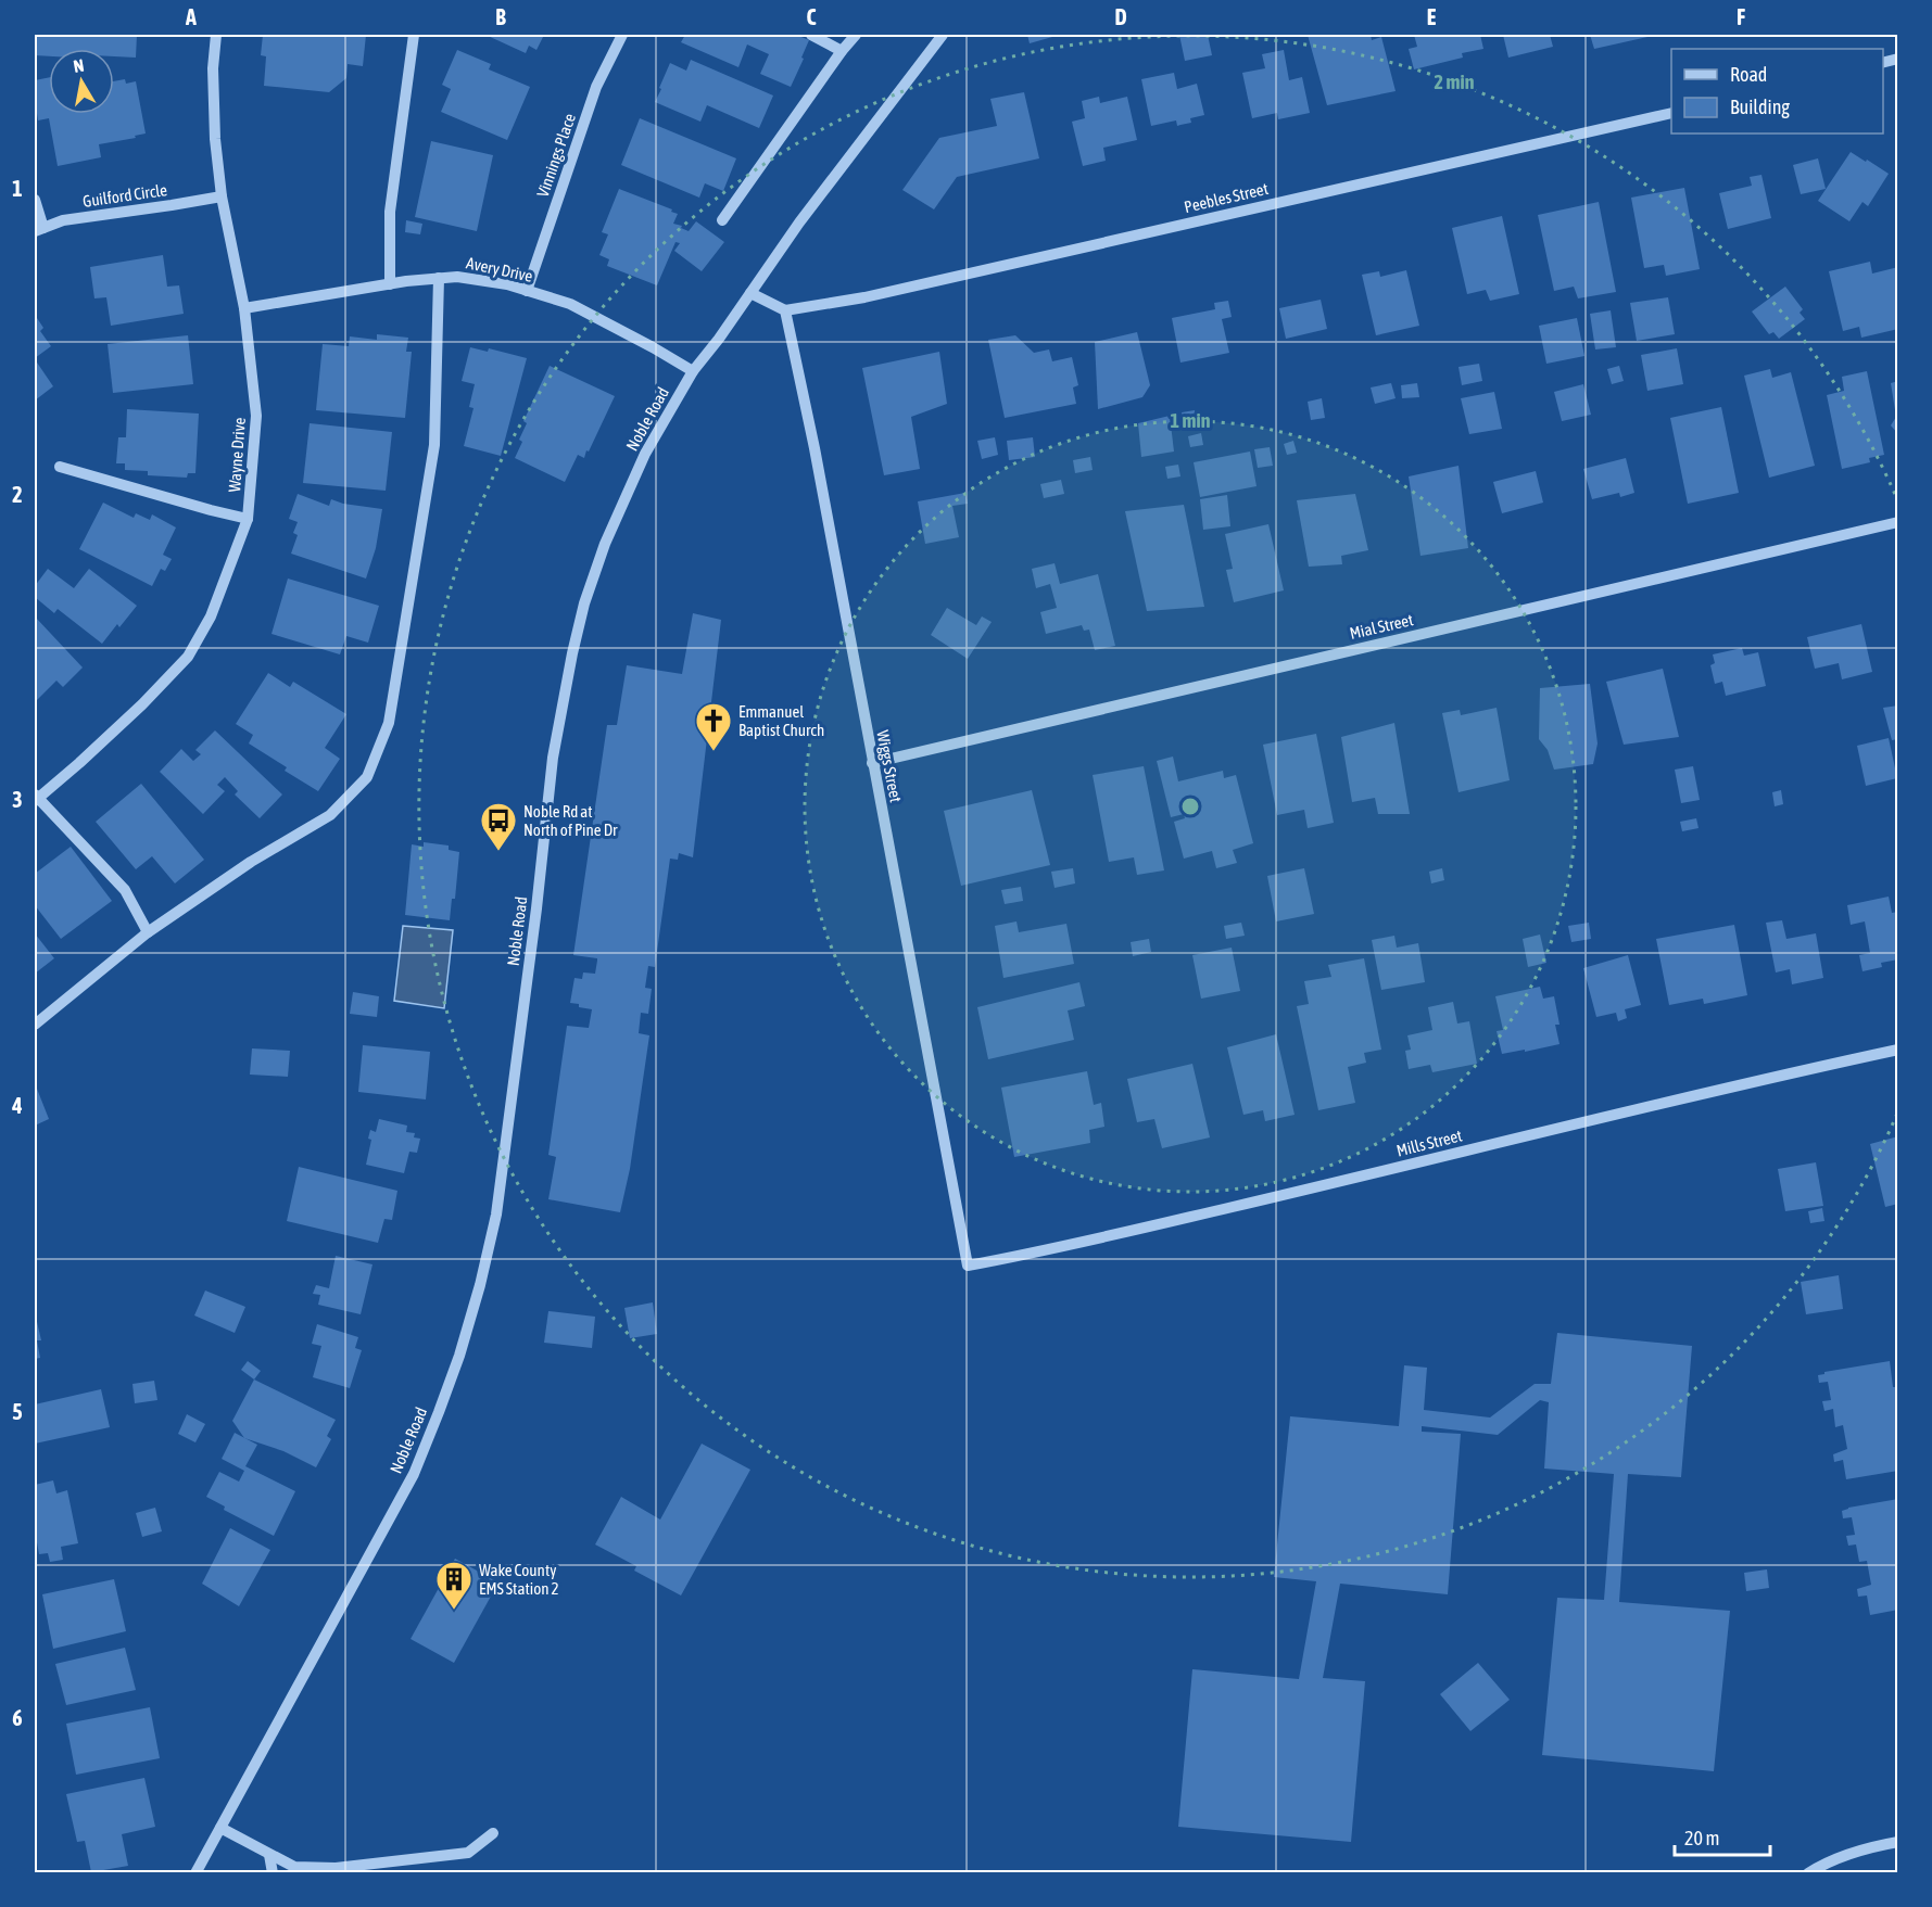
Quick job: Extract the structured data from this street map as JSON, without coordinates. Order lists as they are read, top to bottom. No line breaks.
{"streets":{"street":["Vinnings Place","Guilford Circle","Peebles Street","Avery Drive","Noble Road","Wayne Drive","Mial Street","Wiggs Street","Mills Street"]},"crossings":[["Vinnings Place","Avery Drive"],["Guilford Circle","Wayne Drive"],["Peebles Street","Wiggs Street"],["Avery Drive","Noble Road"],["Avery Drive","Wayne Drive"],["Mial Street","Wiggs Street"],["Wiggs Street","Mills Street"]],"places":{"church":["Emmanuel Baptist Church"],"bus stop":["Noble Rd at North of Pine Dr"],"building":["Wake County EMS Station 2"]},"legend":["Road","Building"],"scale_bar":"20 m","north":"top","grid":{"columns":["A","B","C","D","E","F"],"rows":["1","2","3","4","5","6"]},"rings":["2 min","1 min"]}
